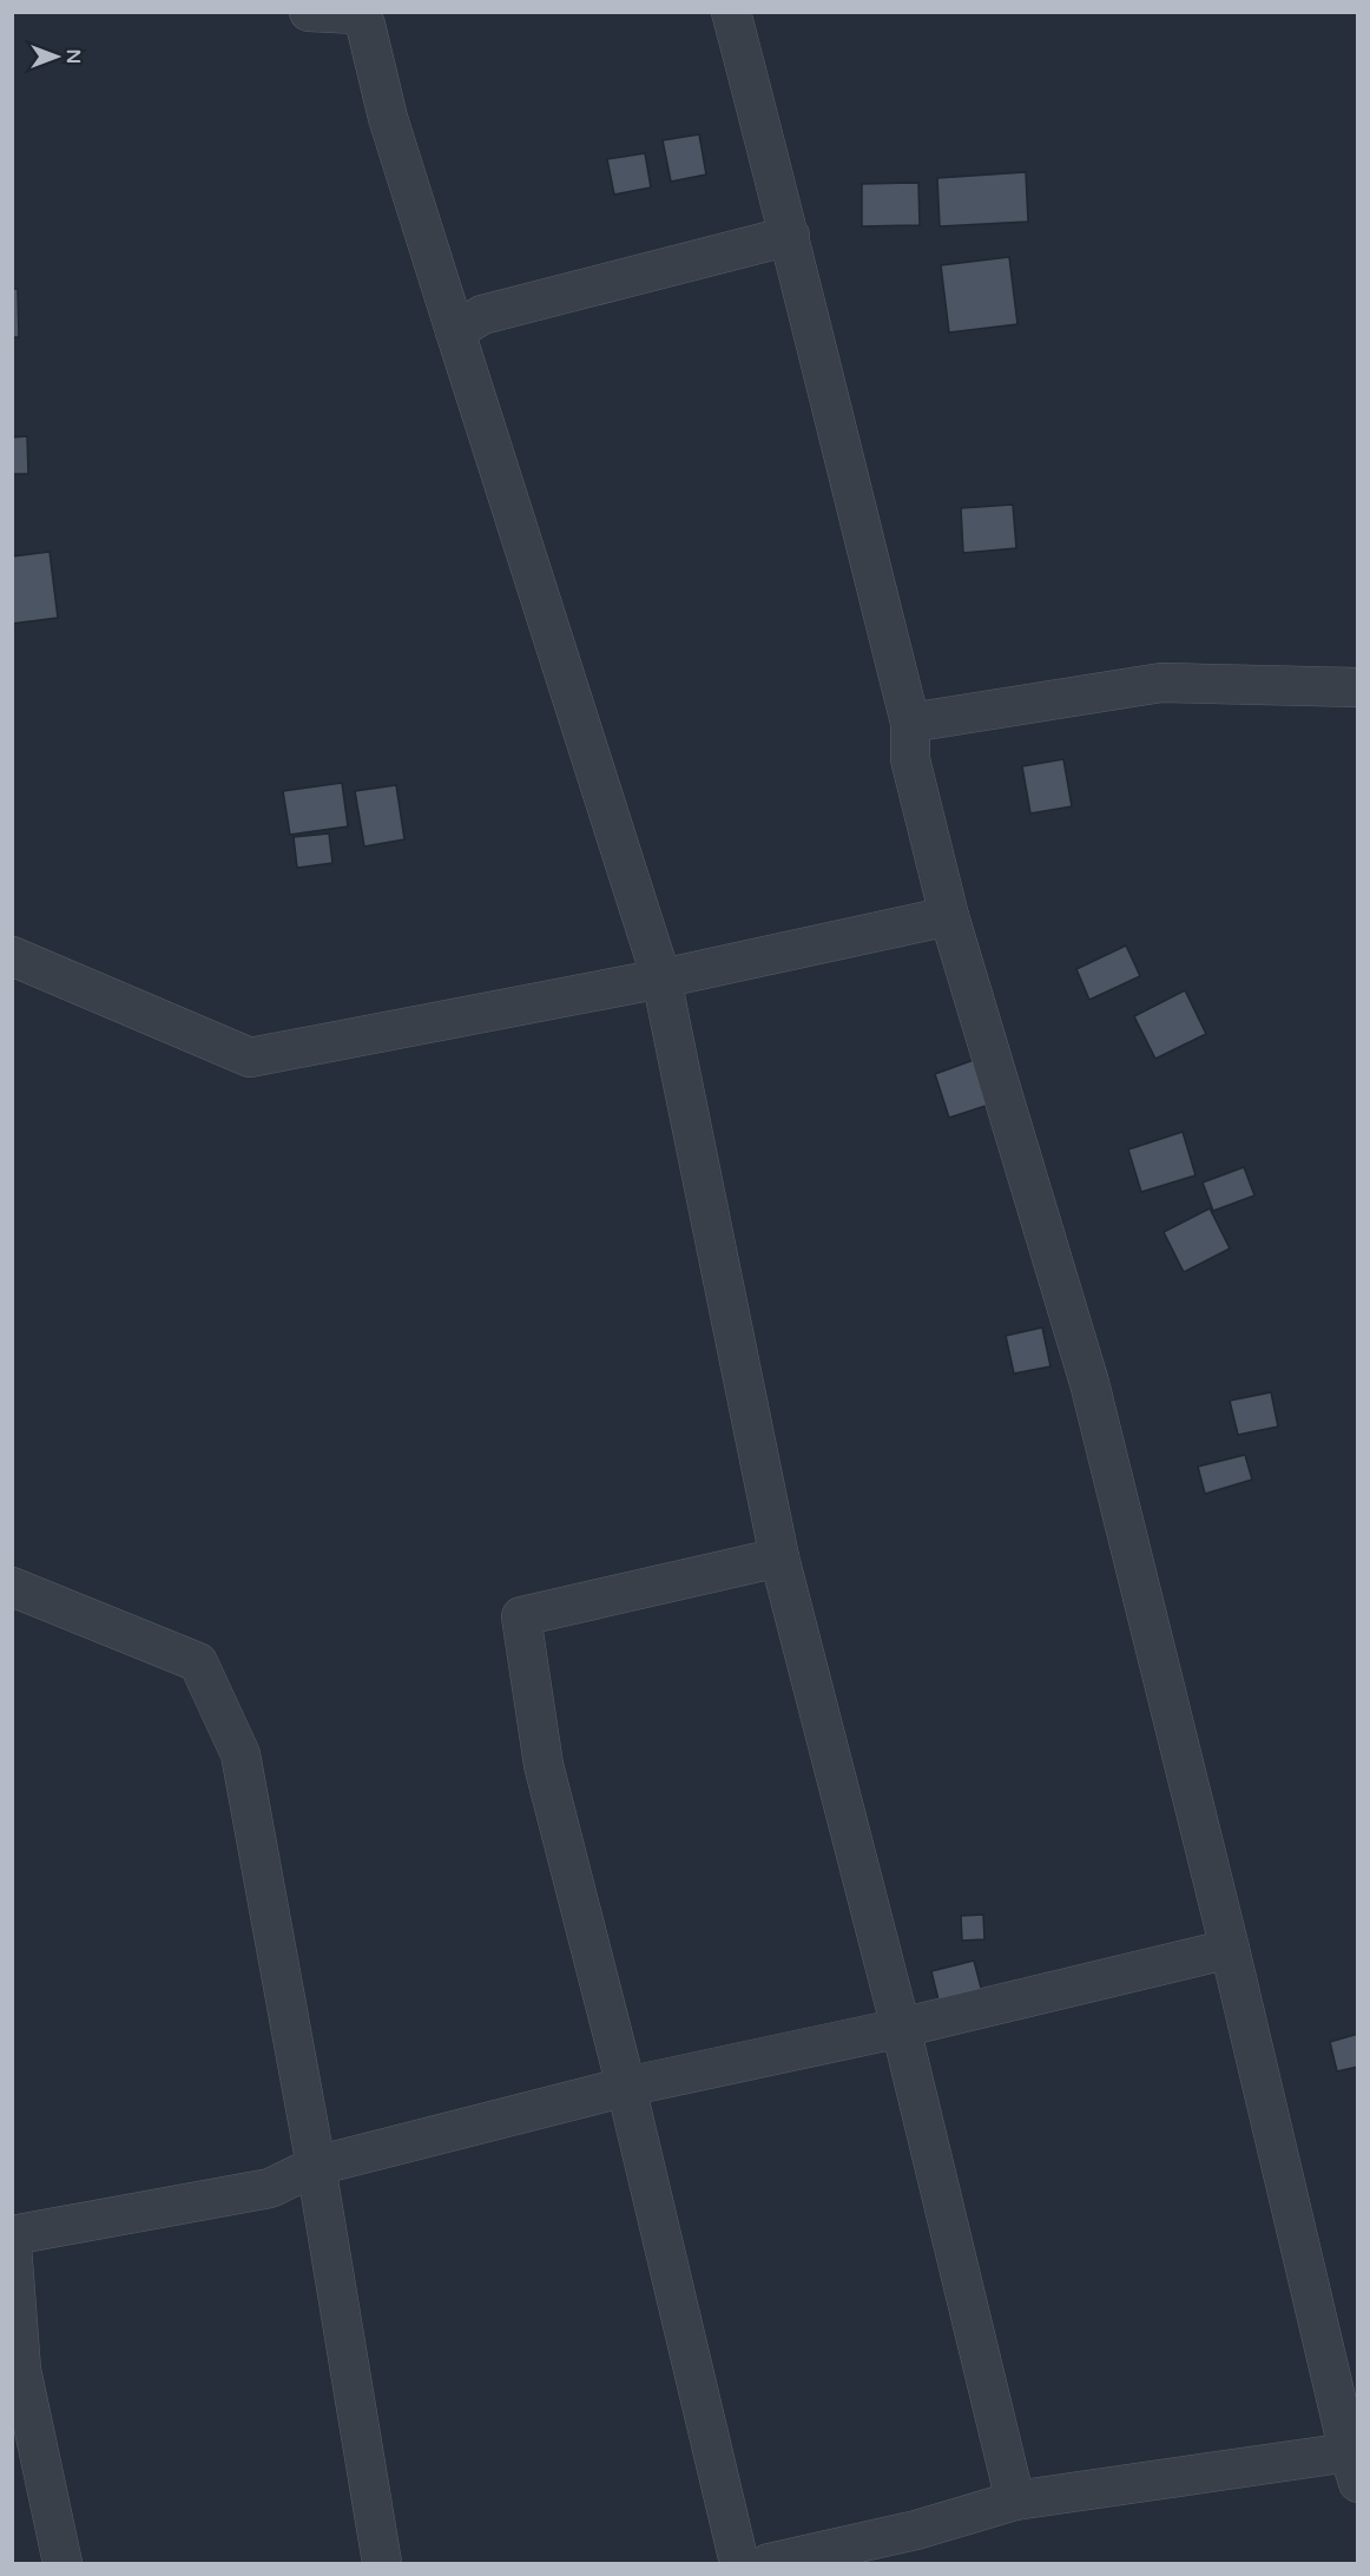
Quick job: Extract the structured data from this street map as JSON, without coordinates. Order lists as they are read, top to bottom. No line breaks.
{"north":"right"}
